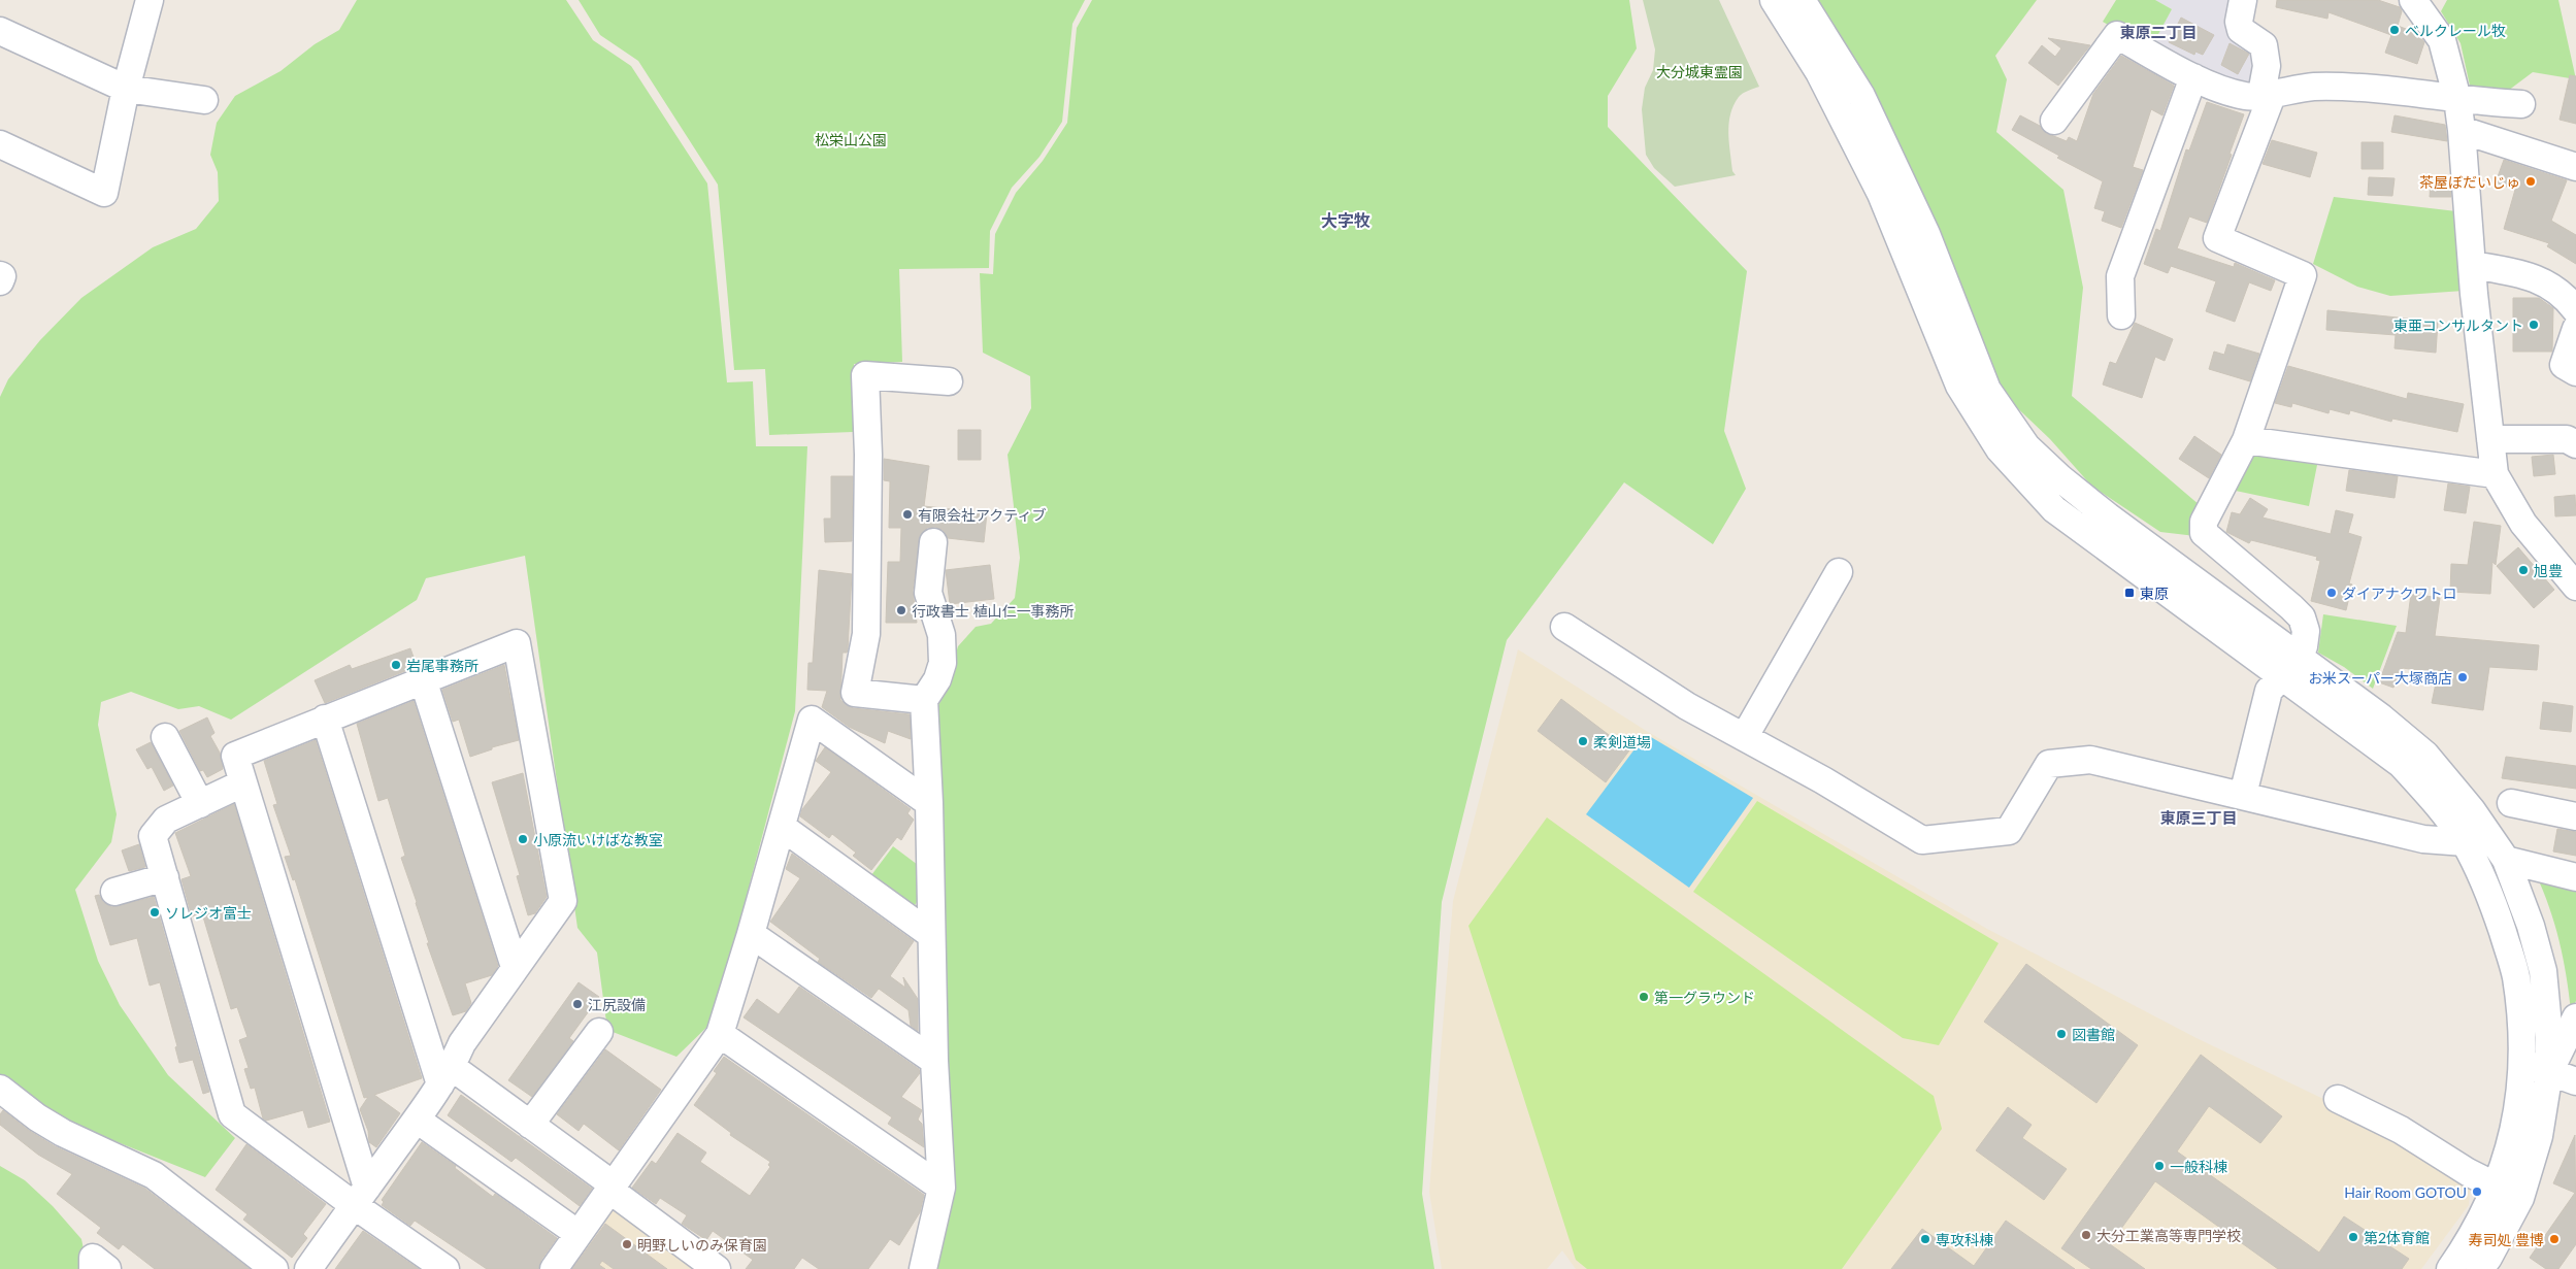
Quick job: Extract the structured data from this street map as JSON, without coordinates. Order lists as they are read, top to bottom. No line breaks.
{"districts":["東原二丁目","大字牧","東原三丁目"],"parks":["大分城東霊園","松栄山公園"],"places":{"other":["ベルクレール牧","茶屋ぼだいじゅ","東亜コンサルタント","有限会社アクティブ","旭豊","ダイアナクワトロ","行政書士 植山仁一事務所","岩尾事務所","お米スーパー大塚商店","柔剣道場","小原流いけばな教室","ソレジオ富士","第一グラウンド","江尻設備","図書館","一般科棟","Hair Room GOTOU","大分工業高等専門学校","第2体育館","専攻科棟","寿司処 豊博","明野しいのみ保育園"],"transit":["東原"]}}
